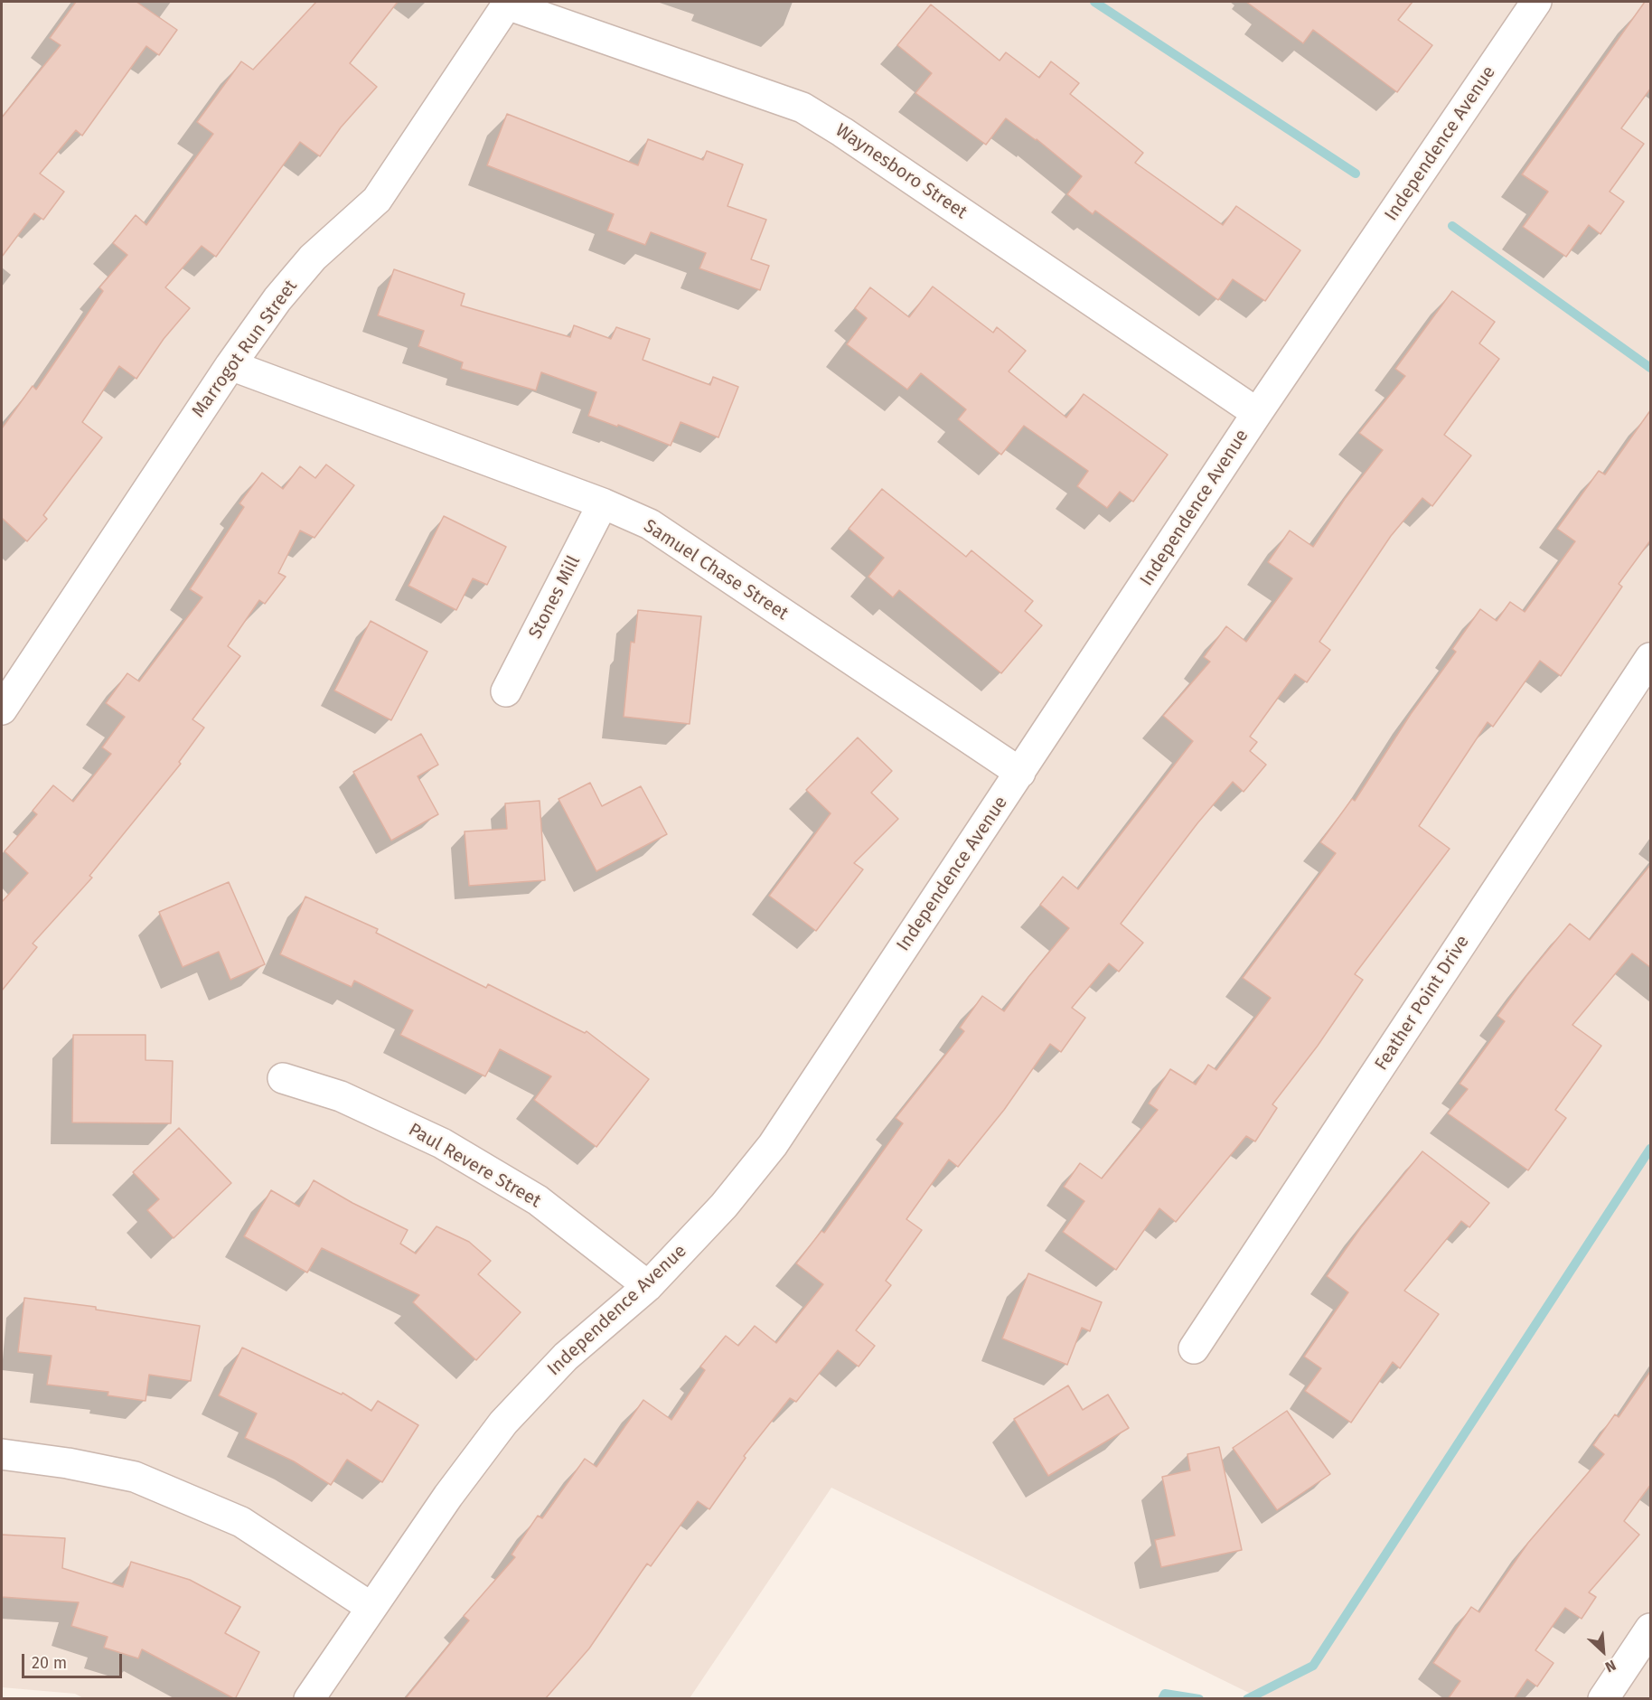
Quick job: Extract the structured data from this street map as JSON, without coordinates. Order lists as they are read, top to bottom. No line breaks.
{"streets":{"street":["Independence Avenue","Waynesboro Street","Marrogot Run Street","Samuel Chase Street","Stones Mill","Feather Point Drive","Paul Revere Street"]},"crossings":[["Independence Avenue","Waynesboro Street"],["Independence Avenue","Samuel Chase Street"],["Independence Avenue","Paul Revere Street"],["Waynesboro Street","Marrogot Run Street"],["Marrogot Run Street","Samuel Chase Street"],["Samuel Chase Street","Stones Mill"]],"scale_bar":"20 m","north":"bottom right"}
